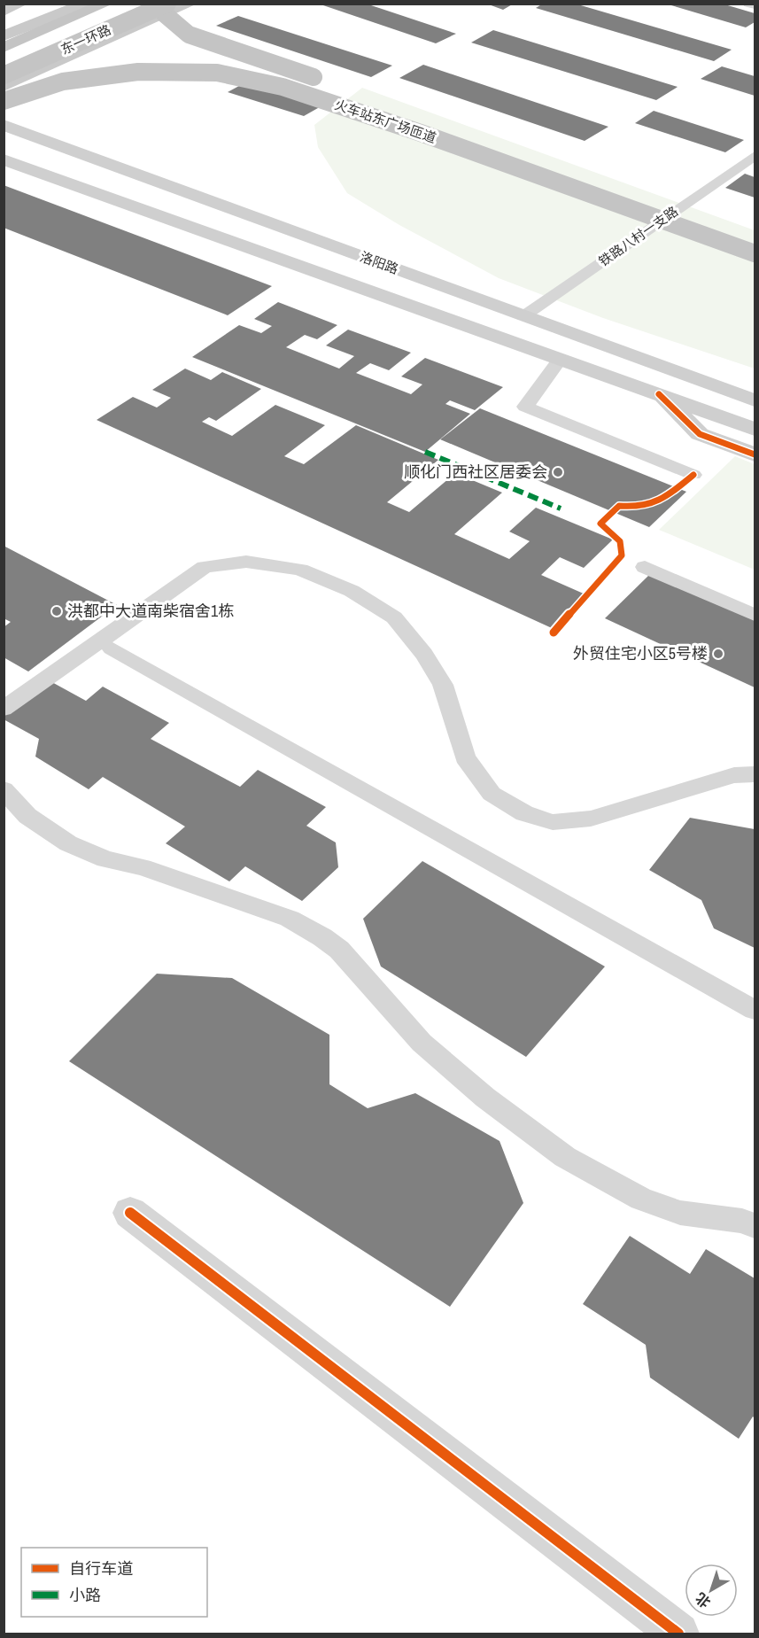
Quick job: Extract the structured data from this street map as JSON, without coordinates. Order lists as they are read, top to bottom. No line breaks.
{"streets":{"highway":["东一环路","火车站东广场匝道"],"main road":["洛阳路"],"lane":["铁路八村一支路"]},"crossings":[["东一环路","火车站东广场匝道"],["铁路八村一支路","洛阳路"]],"places":["顺化门西社区居委会","洪都中大道南柴宿舍1栋","外贸住宅小区5号楼"],"legend":["自行车道","小路"],"north":"bottom left"}
